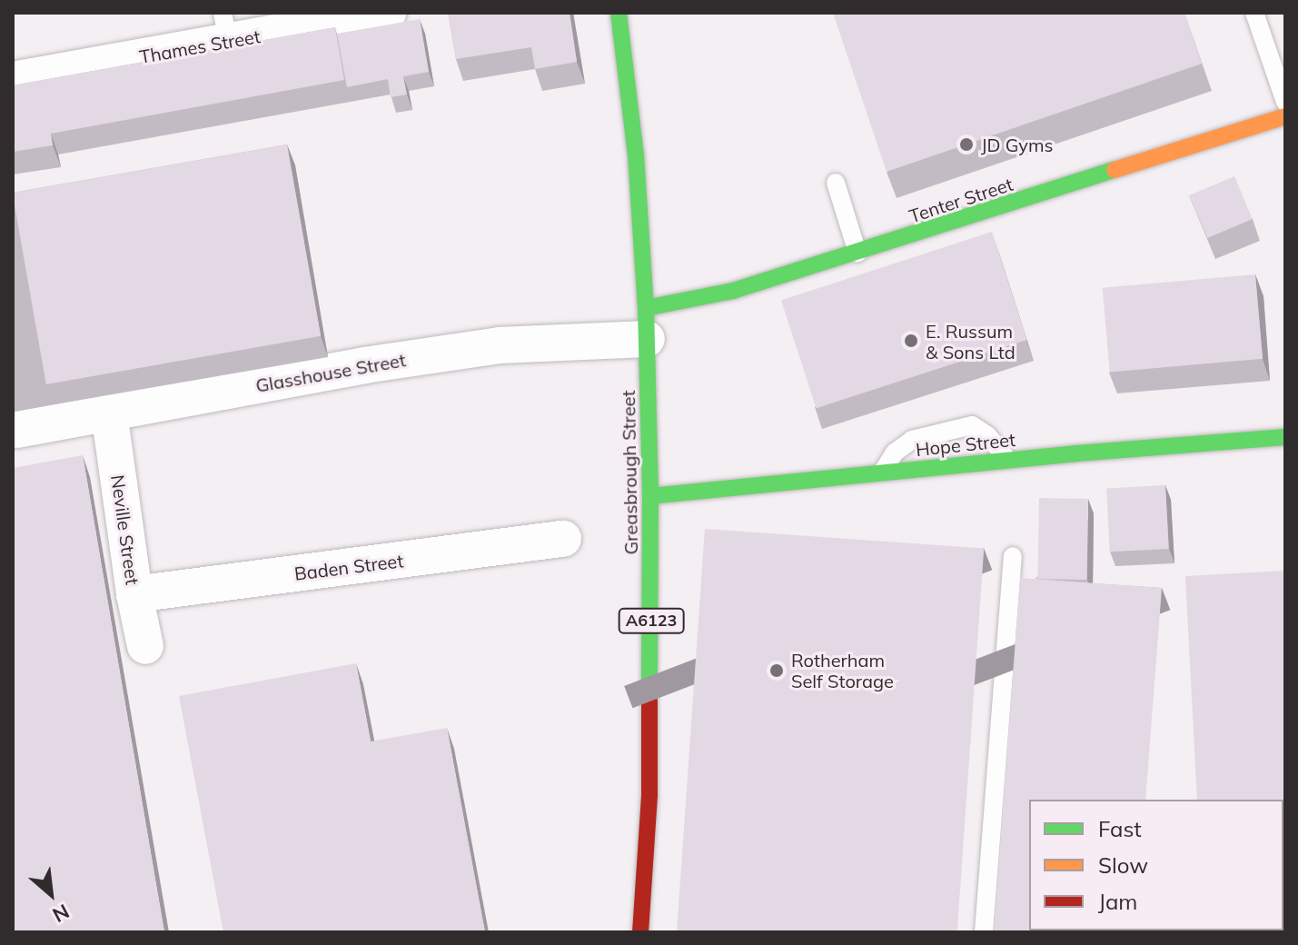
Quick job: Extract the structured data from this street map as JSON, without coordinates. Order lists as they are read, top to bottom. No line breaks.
{"streets":{"street":["Thames Street","Tenter Street","Glasshouse Street","Hope Street","Greasbrough Street","Neville Street","Baden Street","A6123"]},"crossings":[["Tenter Street","Glasshouse Street"],["Tenter Street","Greasbrough Street"],["Glasshouse Street","Greasbrough Street"],["Glasshouse Street","Neville Street"],["Hope Street","Greasbrough Street"],["Neville Street","Baden Street"]],"places":["JD Gyms","E. Russum & Sons Ltd","Rotherham Self Storage"],"legend":["Fast","Slow","Jam"],"north":"bottom right"}
